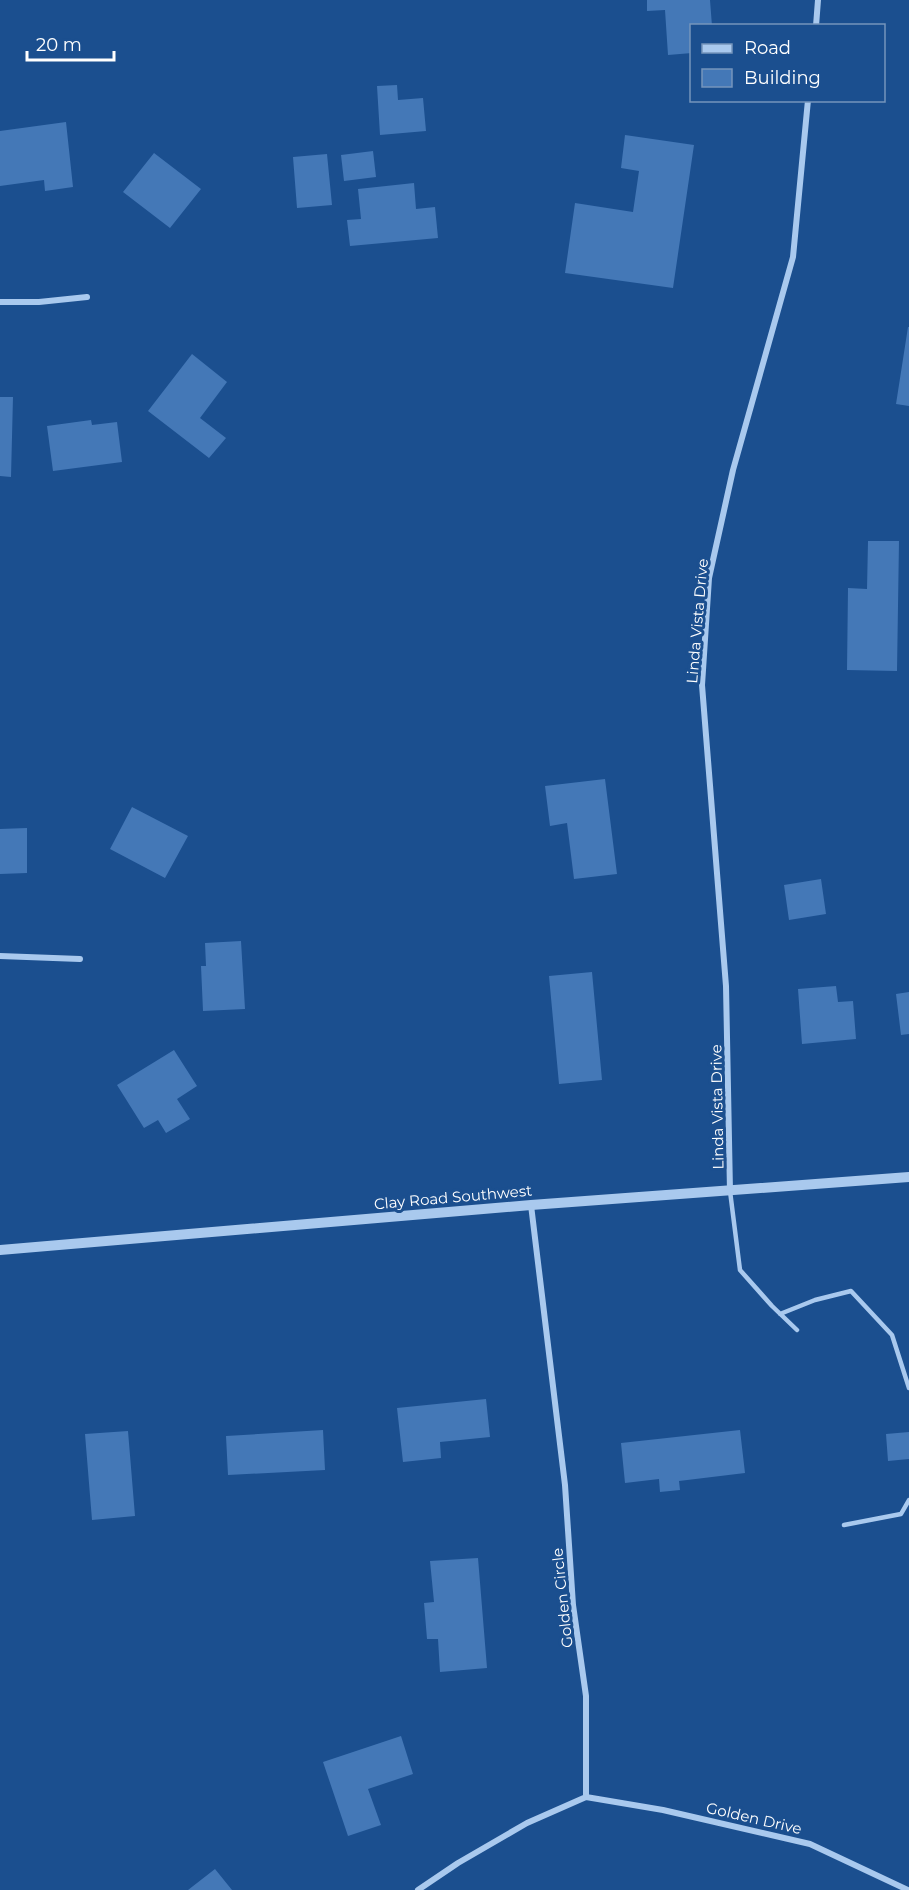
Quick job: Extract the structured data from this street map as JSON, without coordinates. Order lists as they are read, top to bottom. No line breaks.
{"streets":{"street":["Linda Vista Drive","Clay Road Southwest","Golden Circle","Golden Drive"]},"crossings":[["Linda Vista Drive","Clay Road Southwest"],["Clay Road Southwest","Golden Circle"],["Golden Circle","Golden Drive"]],"legend":["Road","Building"],"scale_bar":"20 m"}
